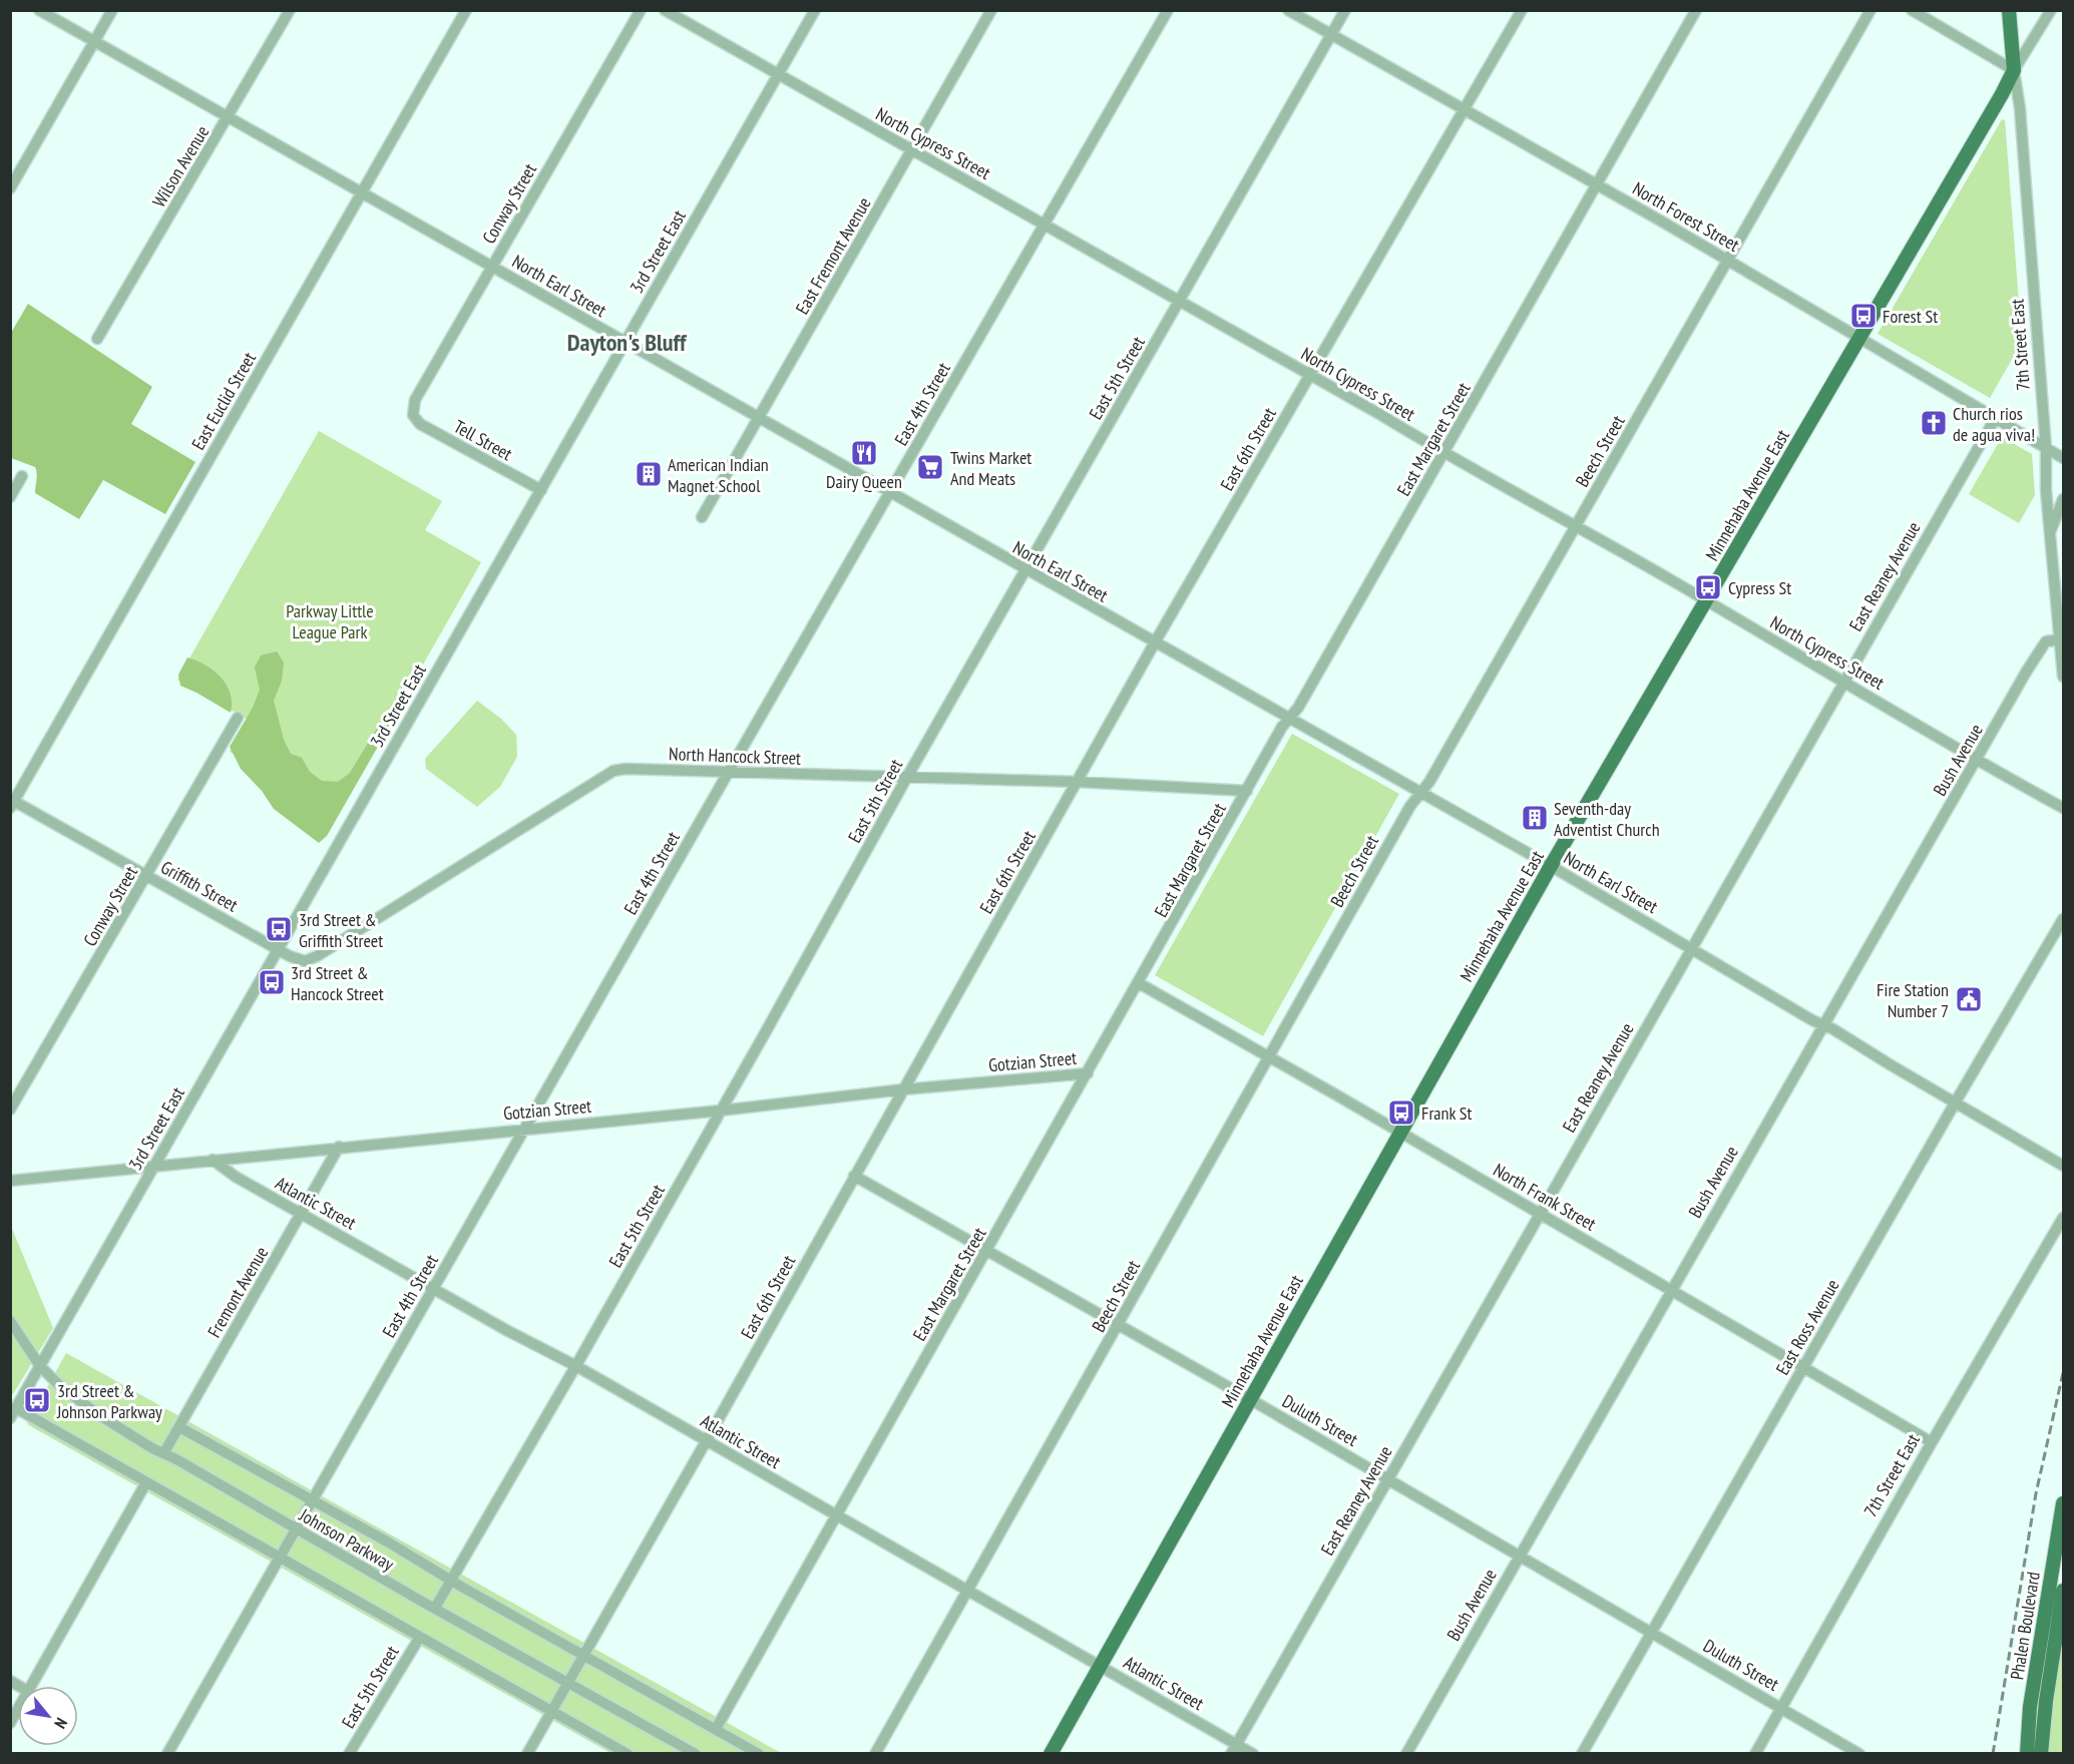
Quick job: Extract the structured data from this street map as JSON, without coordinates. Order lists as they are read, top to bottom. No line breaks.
{"streets":{"main road":["7th Street East","Minnehaha Avenue East","Phalen Boulevard"],"street":["North Cypress Street","Wilson Avenue","Conway Street","North Forest Street","3rd Street East","East Fremont Avenue","North Earl Street","East 5th Street","East Euclid Street","East 4th Street","East Margaret Street","Tell Street","East 6th Street","Beech Street","East Reaney Avenue","North Hancock Street","Bush Avenue","Griffith Street","Gotzian Street","North Frank Street","Atlantic Street","Fremont Avenue","East Ross Avenue","Duluth Street","Johnson Parkway"]},"crossings":[["North Cypress Street","3rd Street East"],["North Cypress Street","East Fremont Avenue"],["North Cypress Street","East 5th Street"],["North Cypress Street","East 4th Street"],["North Cypress Street","East Margaret Street"],["North Cypress Street","East 6th Street"],["North Cypress Street","Beech Street"],["North Cypress Street","Minnehaha Avenue East"],["North Cypress Street","East Reaney Avenue"],["North Cypress Street","Bush Avenue"],["Wilson Avenue","North Earl Street"],["Conway Street","North Earl Street"],["Conway Street","Tell Street"],["Conway Street","Griffith Street"],["North Forest Street","7th Street East"],["North Forest Street","East 5th Street"],["North Forest Street","East Margaret Street"],["North Forest Street","East 6th Street"],["North Forest Street","Beech Street"],["North Forest Street","Minnehaha Avenue East"],["North Forest Street","East Reaney Avenue"],["3rd Street East","North Earl Street"],["3rd Street East","Tell Street"],["3rd Street East","North Hancock Street"],["3rd Street East","Griffith Street"],["3rd Street East","Gotzian Street"],["3rd Street East","Johnson Parkway"],["East Fremont Avenue","North Earl Street"],["North Earl Street","East 5th Street"],["North Earl Street","East Euclid Street"],["North Earl Street","East 4th Street"],["North Earl Street","East Margaret Street"],["North Earl Street","East 6th Street"],["North Earl Street","Beech Street"],["North Earl Street","Minnehaha Avenue East"],["North Earl Street","East Reaney Avenue"],["North Earl Street","Bush Avenue"],["North Earl Street","East Ross Avenue"],["7th Street East","Minnehaha Avenue East"],["7th Street East","Bush Avenue"],["7th Street East","North Frank Street"],["7th Street East","Duluth Street"],["East 5th Street","North Hancock Street"],["East 5th Street","Gotzian Street"],["East 5th Street","Atlantic Street"],["East 5th Street","Johnson Parkway"],["East Euclid Street","Griffith Street"],["East 4th Street","North Hancock Street"],["East 4th Street","Gotzian Street"],["East 4th Street","Atlantic Street"],["East 4th Street","Johnson Parkway"],["East Margaret Street","North Hancock Street"],["East Margaret Street","Gotzian Street"],["East Margaret Street","North Frank Street"],["East Margaret Street","Atlantic Street"],["East Margaret Street","Duluth Street"],["East Margaret Street","Johnson Parkway"],["East 6th Street","North Hancock Street"],["East 6th Street","Gotzian Street"],["East 6th Street","Atlantic Street"],["East 6th Street","Duluth Street"],["East 6th Street","Johnson Parkway"],["Beech Street","North Frank Street"],["Beech Street","Atlantic Street"],["Beech Street","Duluth Street"],["Minnehaha Avenue East","North Frank Street"],["Minnehaha Avenue East","Atlantic Street"],["Minnehaha Avenue East","Duluth Street"],["East Reaney Avenue","North Frank Street"],["East Reaney Avenue","Atlantic Street"],["East Reaney Avenue","Duluth Street"],["North Hancock Street","Griffith Street"],["Bush Avenue","North Frank Street"],["Bush Avenue","Duluth Street"],["Gotzian Street","Atlantic Street"],["Gotzian Street","Fremont Avenue"],["North Frank Street","East Ross Avenue"],["Atlantic Street","Fremont Avenue"],["Fremont Avenue","Johnson Parkway"],["East Ross Avenue","Duluth Street"]],"districts":["Dayton's Bluff"],"parks":["Parkway Little League Park"],"places":{"bus stop":["Forest St","Cypress St","3rd Street & Griffith Street","3rd Street & Hancock Street","Frank St","3rd Street & Johnson Parkway"],"church":["Church rios de agua viva!"],"restaurant":["Dairy Queen"],"supermarket":["Twins Market And Meats"],"building":["American Indian Magnet School","Seventh-day Adventist Church"],"public building":["Fire Station Number 7"]},"north":"bottom right"}
